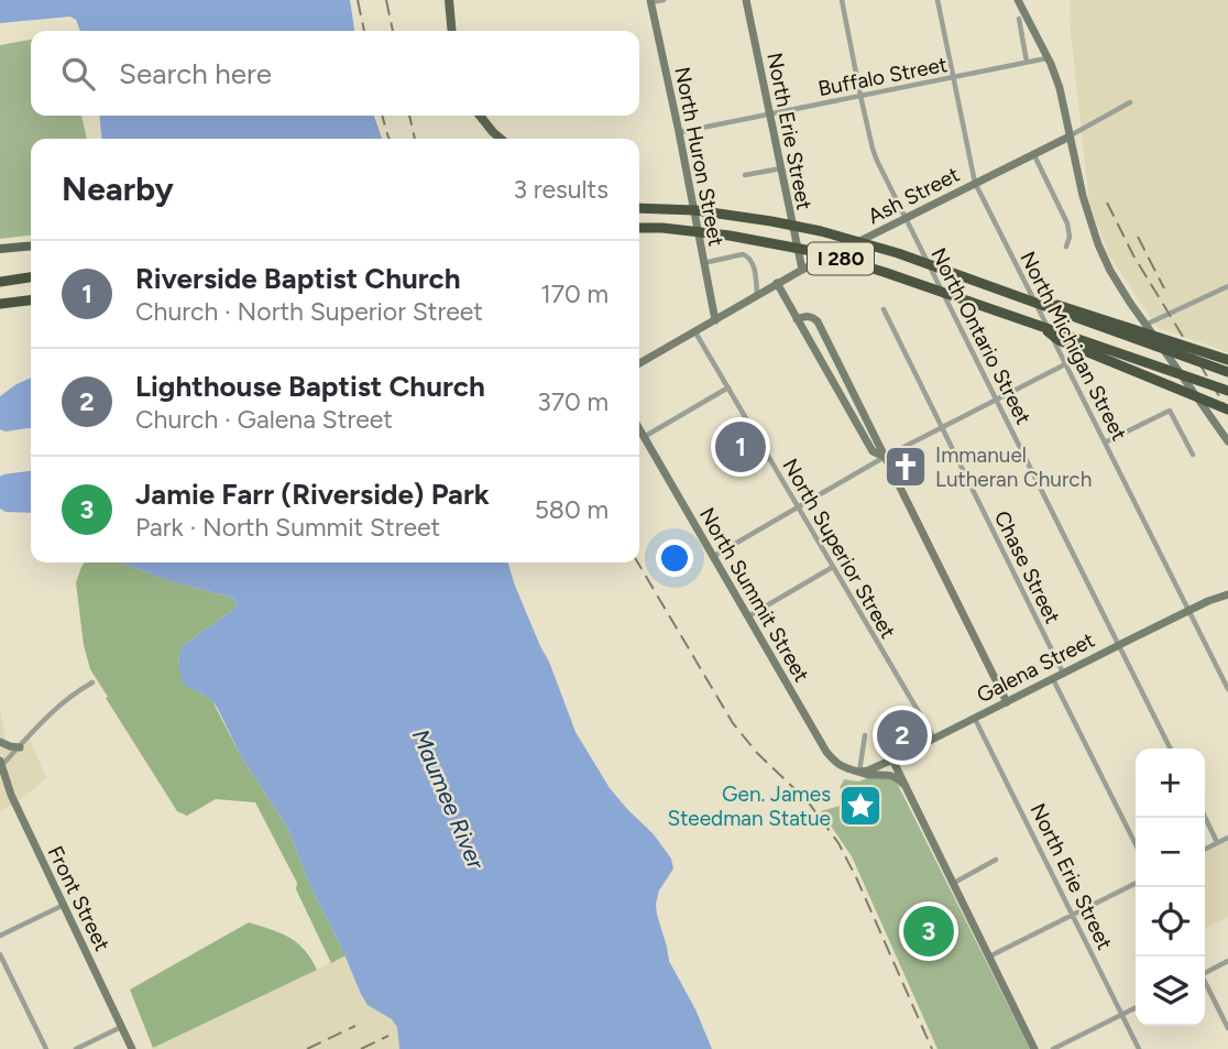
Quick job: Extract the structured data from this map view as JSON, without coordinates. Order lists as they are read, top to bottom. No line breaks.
{"streets":{"highway":["I 280"],"street":["Buffalo Street","North Erie Street","North Huron Street","Ash Street","North Ontario Street","North Michigan Street","North Superior Street","Chase Street","North Summit Street","Galena Street","Front Street"]},"crossings":[["Buffalo Street","North Erie Street"],["Buffalo Street","North Huron Street"],["Buffalo Street","North Ontario Street"],["Buffalo Street","North Michigan Street"],["North Erie Street","Ash Street"],["North Erie Street","Galena Street"],["North Huron Street","Ash Street"],["Ash Street","North Ontario Street"],["Ash Street","North Michigan Street"],["Ash Street","North Superior Street"],["North Ontario Street","Galena Street"],["North Michigan Street","Galena Street"],["North Superior Street","Galena Street"],["Chase Street","Galena Street"],["North Summit Street","Galena Street"]],"water":["Maumee River"],"places":{"church":["Immanuel Lutheran Church"],"place":["Gen. James Steedman Statue"]},"page":{"search":"Search here","heading":["Nearby","3 results"],"list":[{"mark":"1","name":"Riverside Baptist Church","note":"Church · North Superior Street","value":"170 m"},{"mark":"2","name":"Lighthouse Baptist Church","note":"Church · Galena Street","value":"370 m"},{"mark":"3","name":"Jamie Farr (Riverside) Park","note":"Park · North Summit Street","value":"580 m"}],"pins":["1","2","3"],"map_buttons":["+","−"]}}
